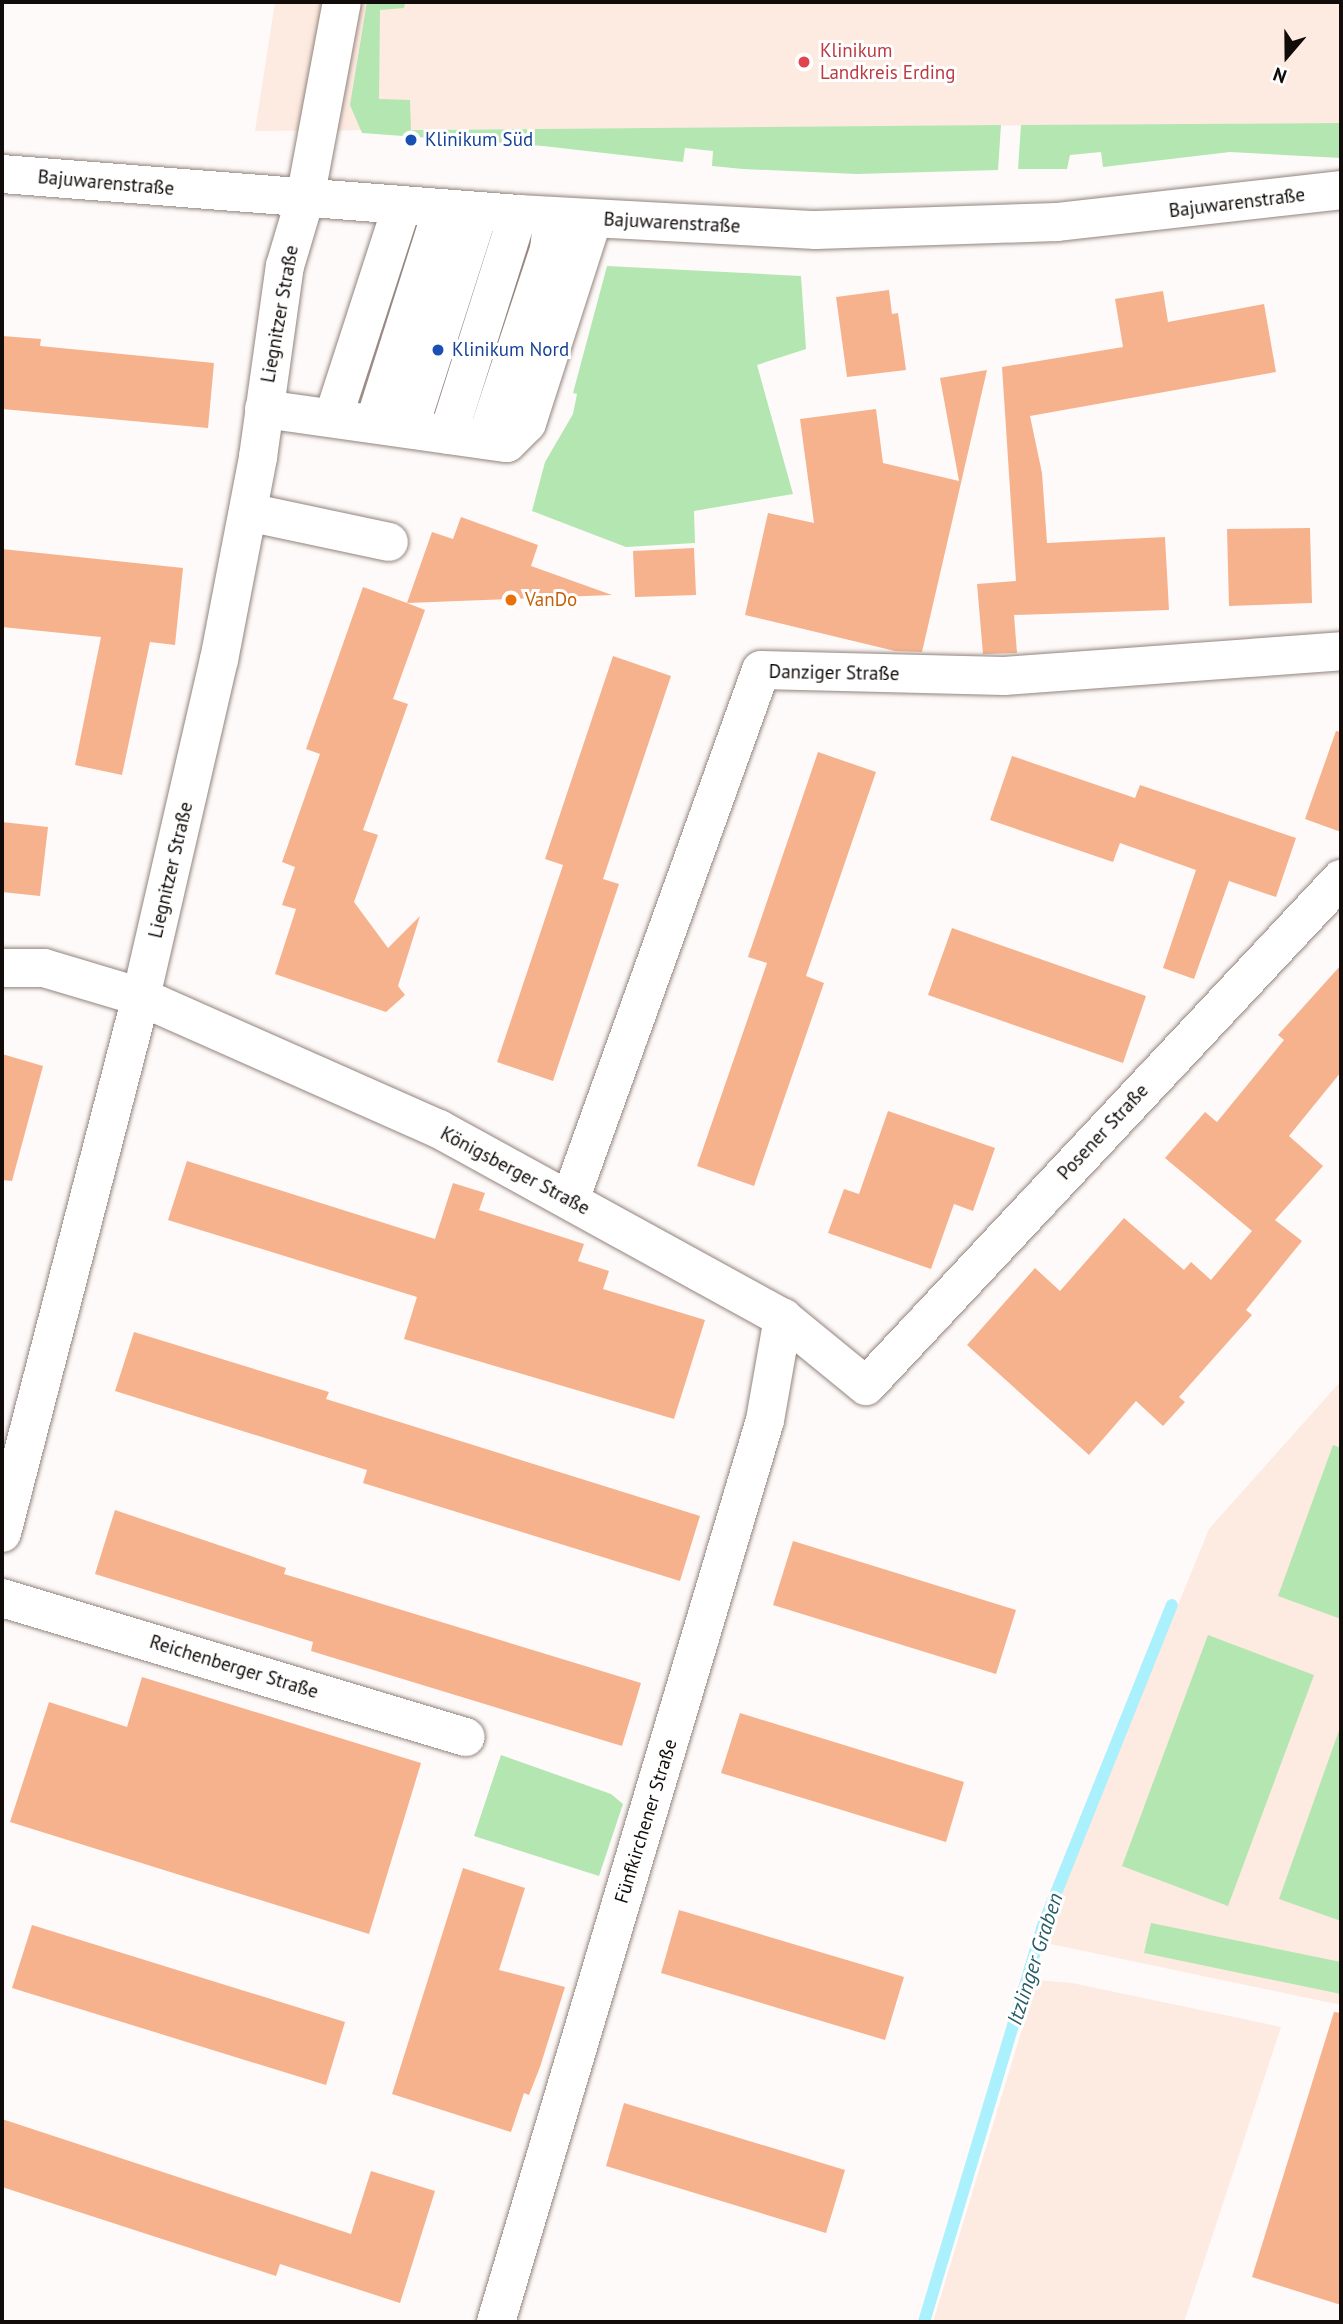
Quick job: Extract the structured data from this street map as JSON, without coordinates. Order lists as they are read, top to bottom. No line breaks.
{"streets":{"street":["Bajuwarenstraße","Liegnitzer Straße","Danziger Straße","Posener Straße","Königsberger Straße","Reichenberger Straße","Fünfkirchener Straße"]},"crossings":[["Bajuwarenstraße","Liegnitzer Straße"],["Liegnitzer Straße","Königsberger Straße"],["Danziger Straße","Königsberger Straße"],["Posener Straße","Königsberger Straße"],["Königsberger Straße","Fünfkirchener Straße"]],"water":["Itzlinger Graben"],"places":["Klinikum Landkreis Erding","Klinikum Süd","Klinikum Nord","VanDo"],"north":"bottom"}
